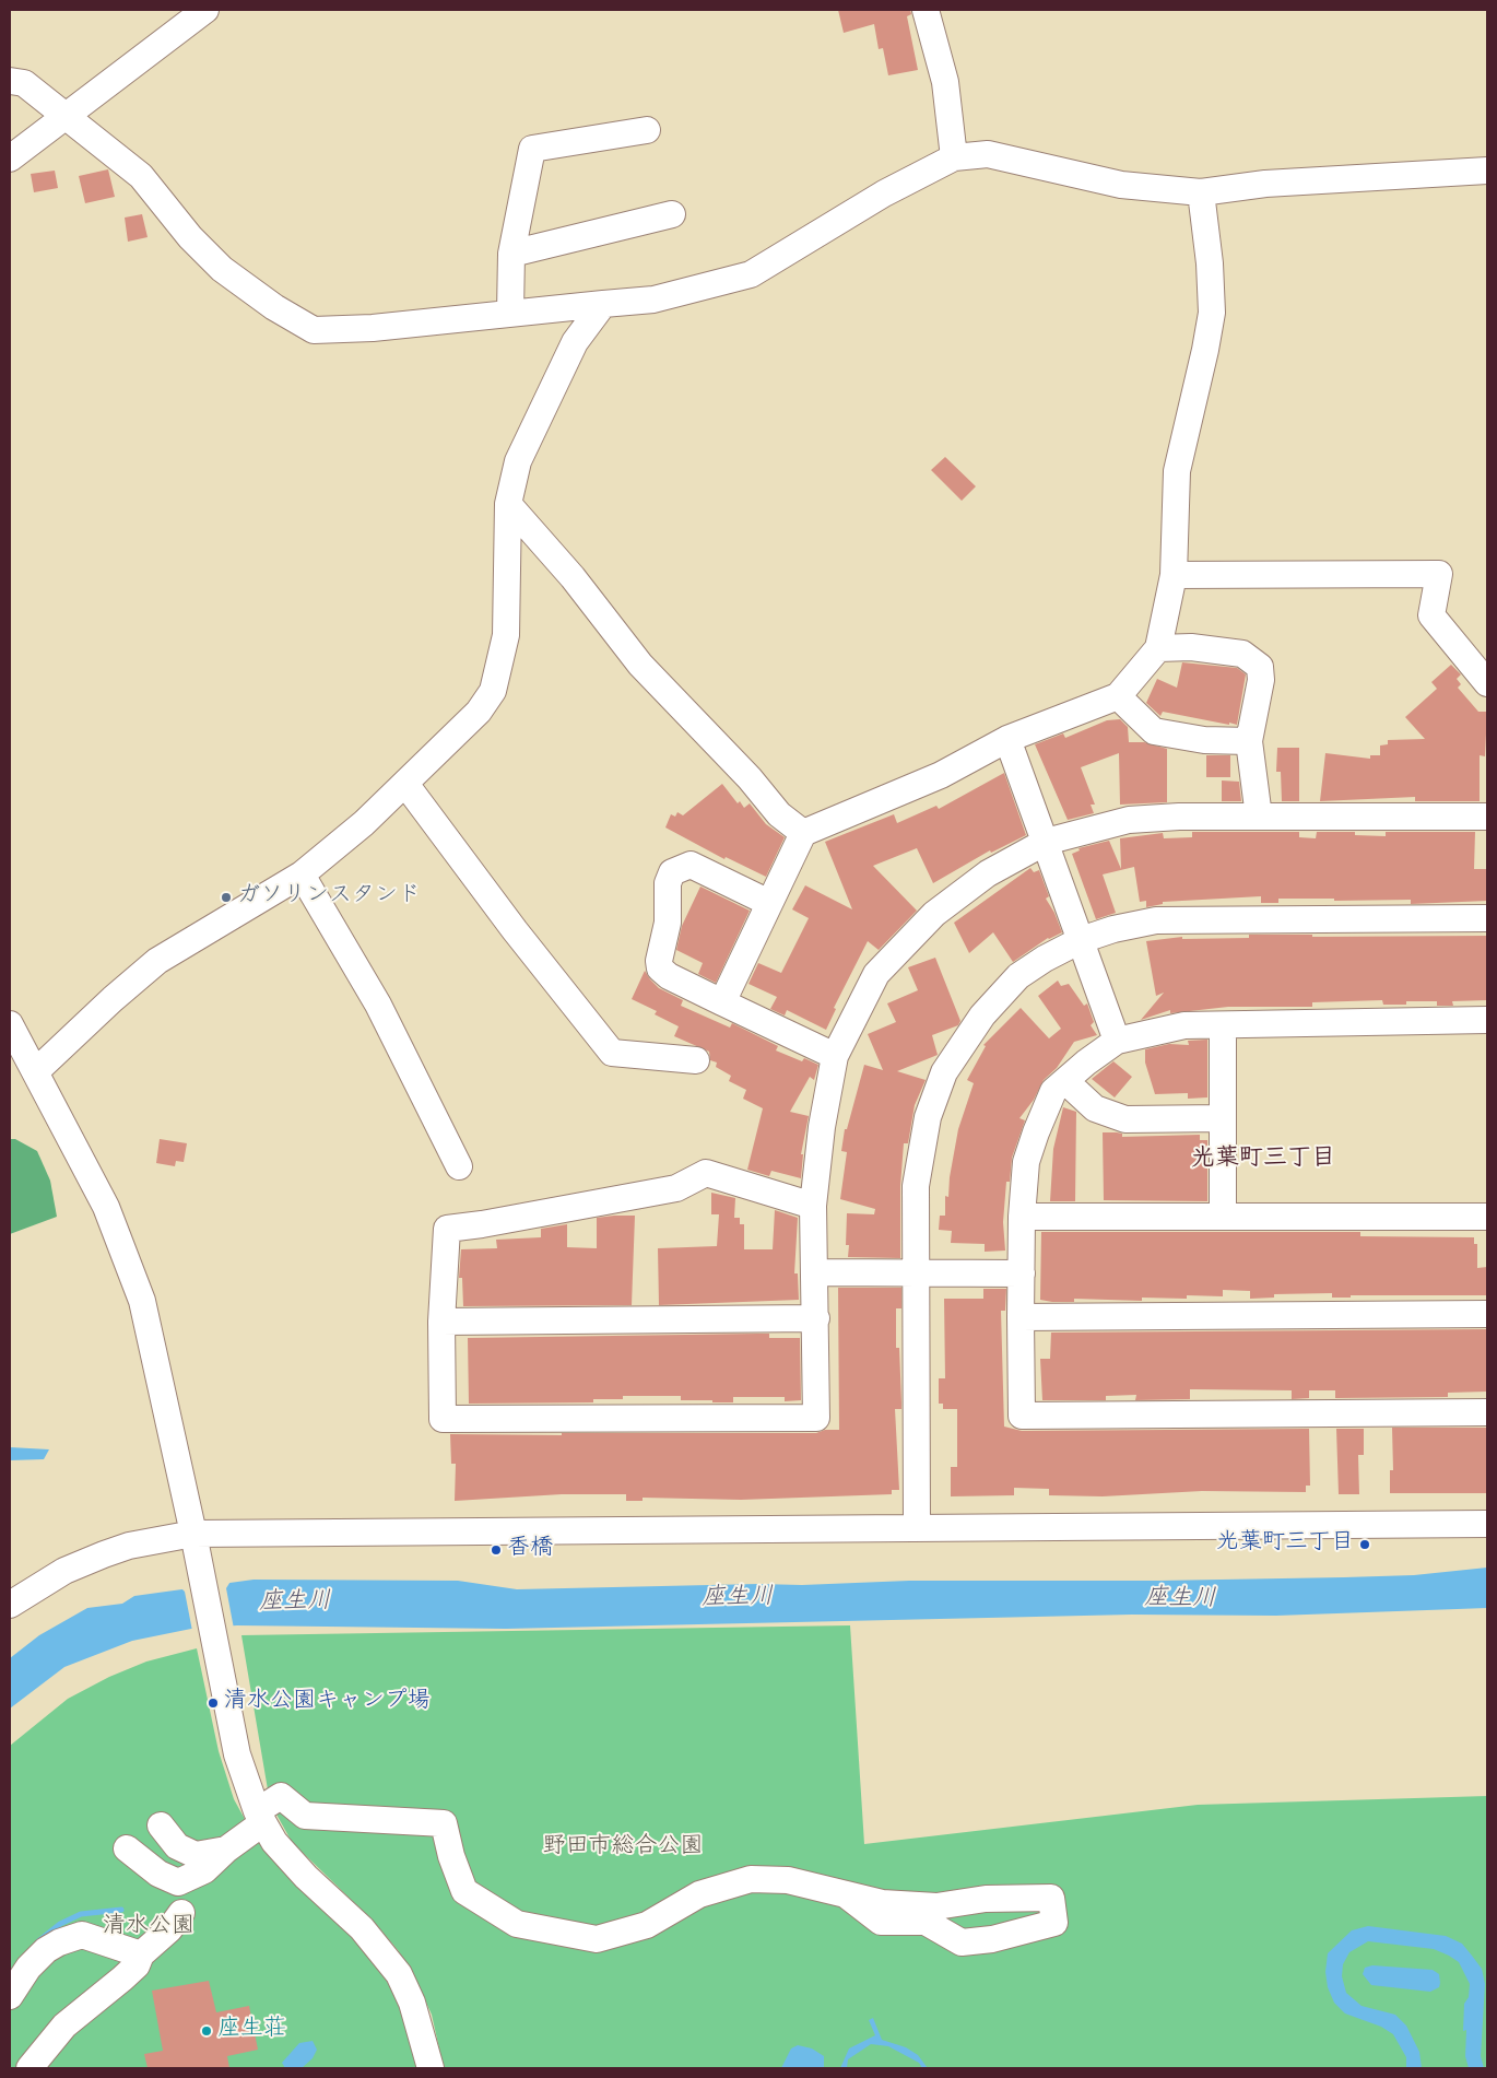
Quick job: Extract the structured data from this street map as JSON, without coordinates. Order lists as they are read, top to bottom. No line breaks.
{"districts":["光葉町三丁目"],"water":["座生川"],"parks":["野田市総合公園","清水公園"],"places":["ガソリンスタンド","光葉町三丁目","香橋","清水公園キャンプ場","座生荘"]}
